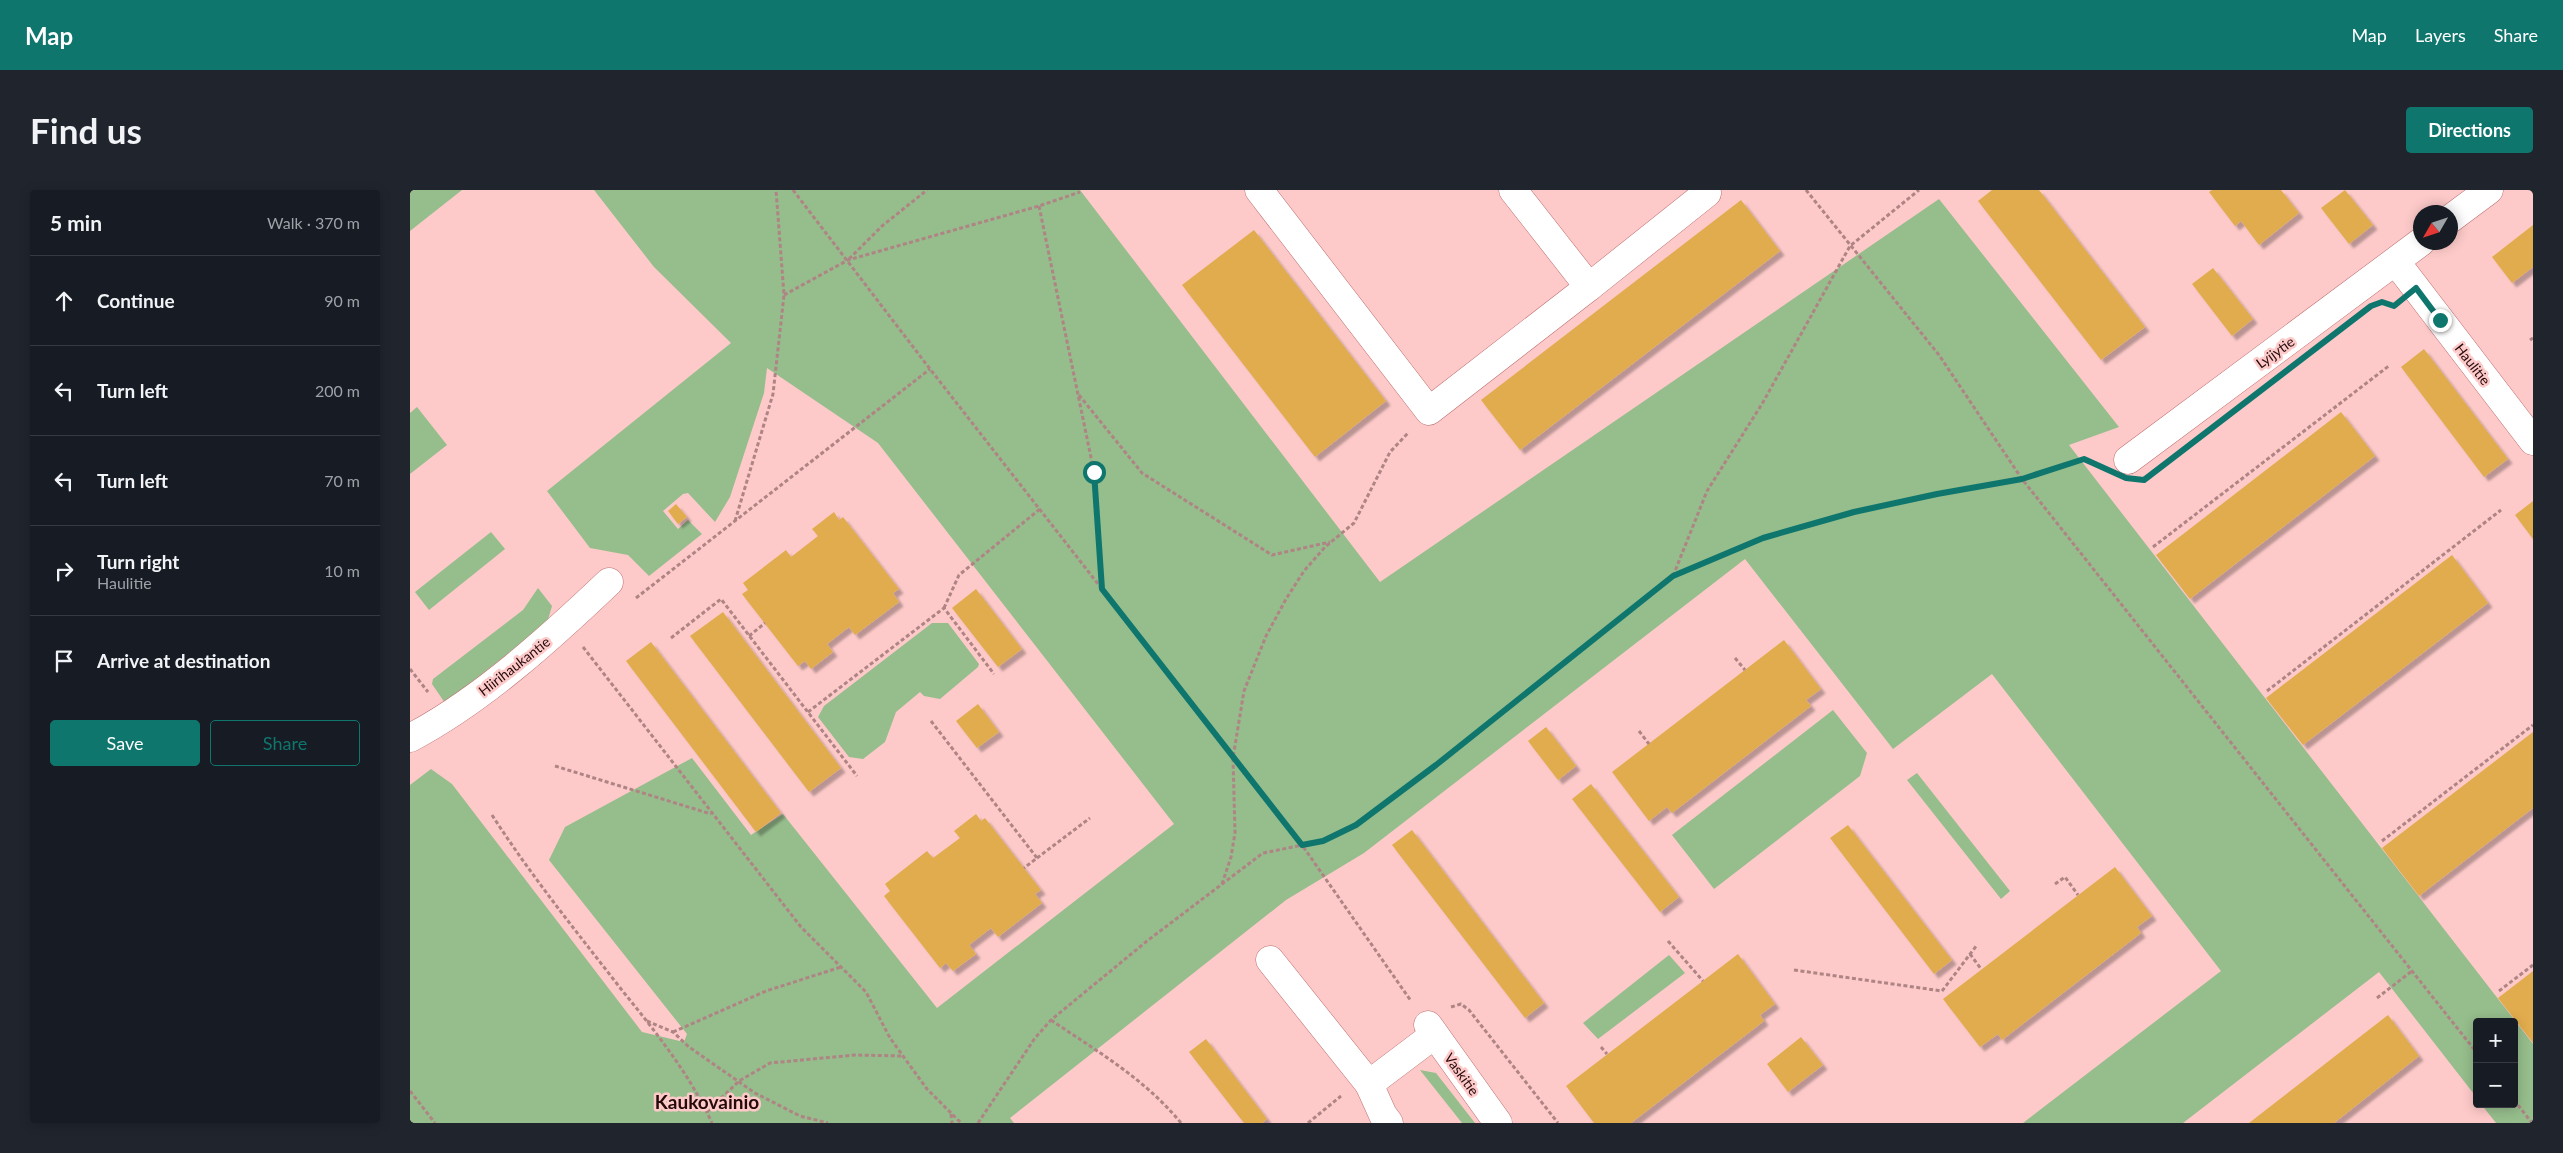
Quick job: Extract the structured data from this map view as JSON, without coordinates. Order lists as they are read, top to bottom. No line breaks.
{"streets":{"street":["Lyijytie","Haulitie","Hiirihaukantie","Vaskitie"]},"crossings":[["Lyijytie","Haulitie"]],"districts":["Kaukovainio"],"north":"bottom left","page":{"header":"Map","nav":["Map","Layers","Share"],"buttons":["Directions",["Save","Share"]],"title":"Find us","heading":["5 min","Walk · 370 m"],"list":[["Continue","90 m"],["Turn left","200 m"],["Turn left","70 m"],["Turn right","Haulitie","10 m"],"Arrive at destination"],"map_buttons":["+","−"]}}
